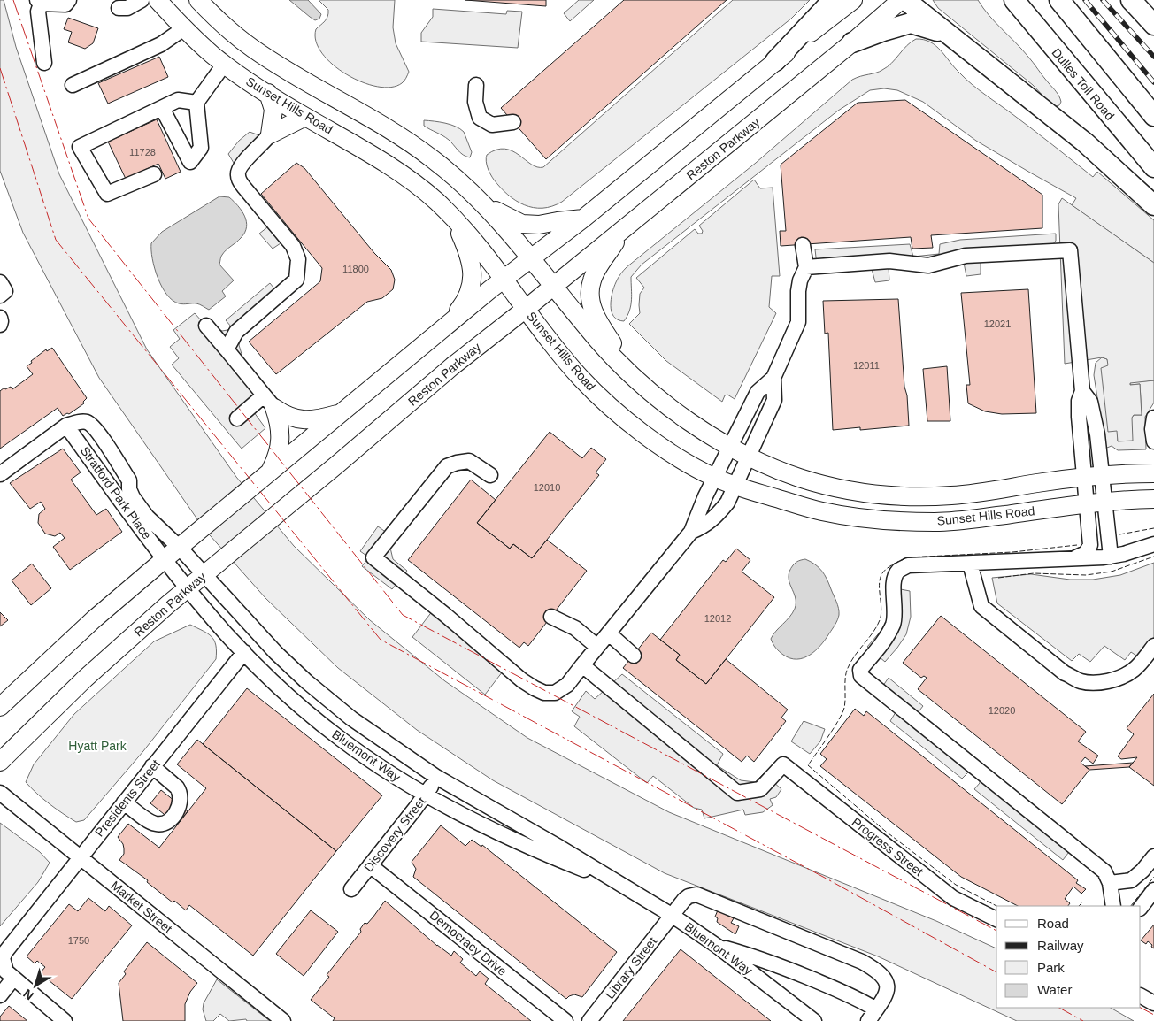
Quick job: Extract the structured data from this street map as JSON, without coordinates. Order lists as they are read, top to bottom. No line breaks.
{"streets":{"highway":["Dulles Toll Road"],"main road":["Sunset Hills Road","Reston Parkway"],"street":["Stratford Park Place","Bluemont Way","Presidents Street","Discovery Street","Progress Street","Market Street","Democracy Drive","Library Street"]},"crossings":[["Sunset Hills Road","Reston Parkway"],["Reston Parkway","Bluemont Way"],["Stratford Park Place","Bluemont Way"],["Bluemont Way","Presidents Street"],["Bluemont Way","Discovery Street"],["Bluemont Way","Library Street"],["Presidents Street","Market Street"],["Discovery Street","Democracy Drive"]],"parks":["Hyatt Park"],"house_numbers":["11728","11800","12021","12011","12010","12012","12020","1750"],"legend":["Road","Railway","Park","Water"],"north":"bottom left"}
